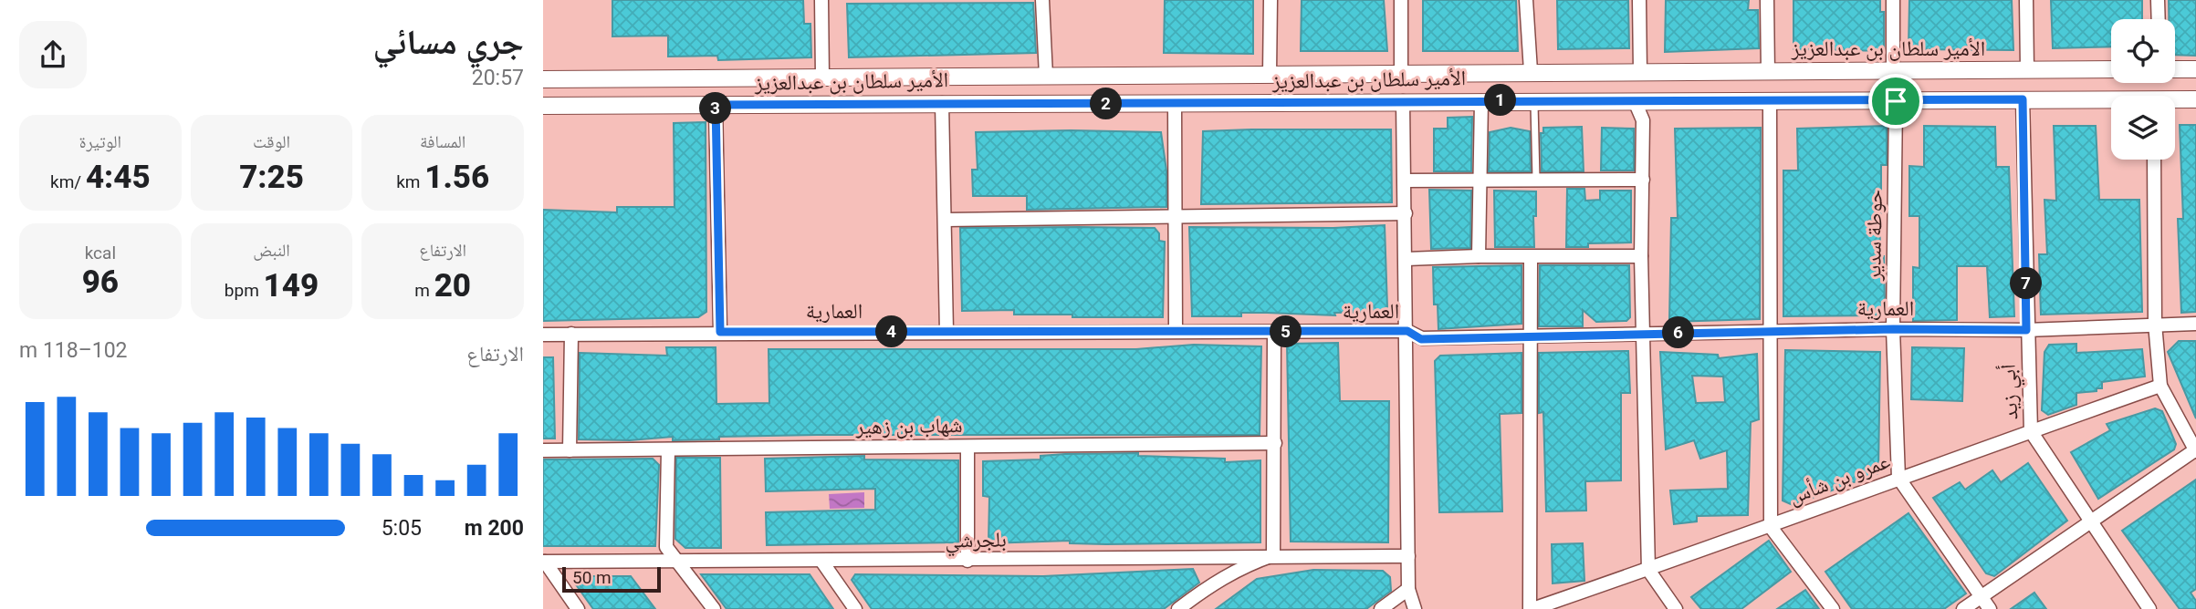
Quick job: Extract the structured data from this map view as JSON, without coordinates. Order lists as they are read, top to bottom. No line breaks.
{"streets":{"street":["الأمير سلطان بن عبدالعزيز","حوطة سدير","العمارية","أبي زيد","شهاب بن زهير","عمرو بن شأس","بلجرشي"]},"crossings":[["الأمير سلطان بن عبدالعزيز","حوطة سدير"],["الأمير سلطان بن عبدالعزيز","أبي زيد"],["حوطة سدير","العمارية"],["حوطة سدير","عمرو بن شأس"],["العمارية","أبي زيد"],["أبي زيد","عمرو بن شأس"]],"scale_bar":"50 m","page":{"heading":["جري مسائي","20:57"],"pins":["1","2","3","7","4","5","6"],"stats":[["المسافة","1.56 km"],["الوقت","7:25"],["الوتيرة","4:45 /km"],["الارتفاع","20 m"],["النبض","149 bpm"],["kcal","96"]],"chart":["الارتفاع","102–118 m"],"list":[{"name":"200 m","note":"5:05"}],"scale":"50 m"}}
